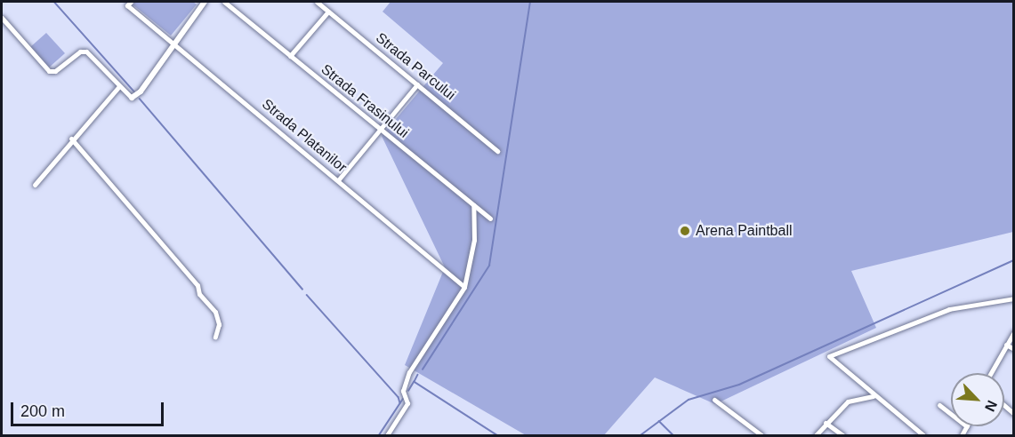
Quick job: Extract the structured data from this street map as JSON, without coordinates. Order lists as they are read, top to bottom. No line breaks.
{"streets":{"street":["Strada Parcului","Strada Frasinului","Strada Platanilor"]},"places":["Arena Paintball"],"scale_bar":"200 m","north":"bottom right"}
